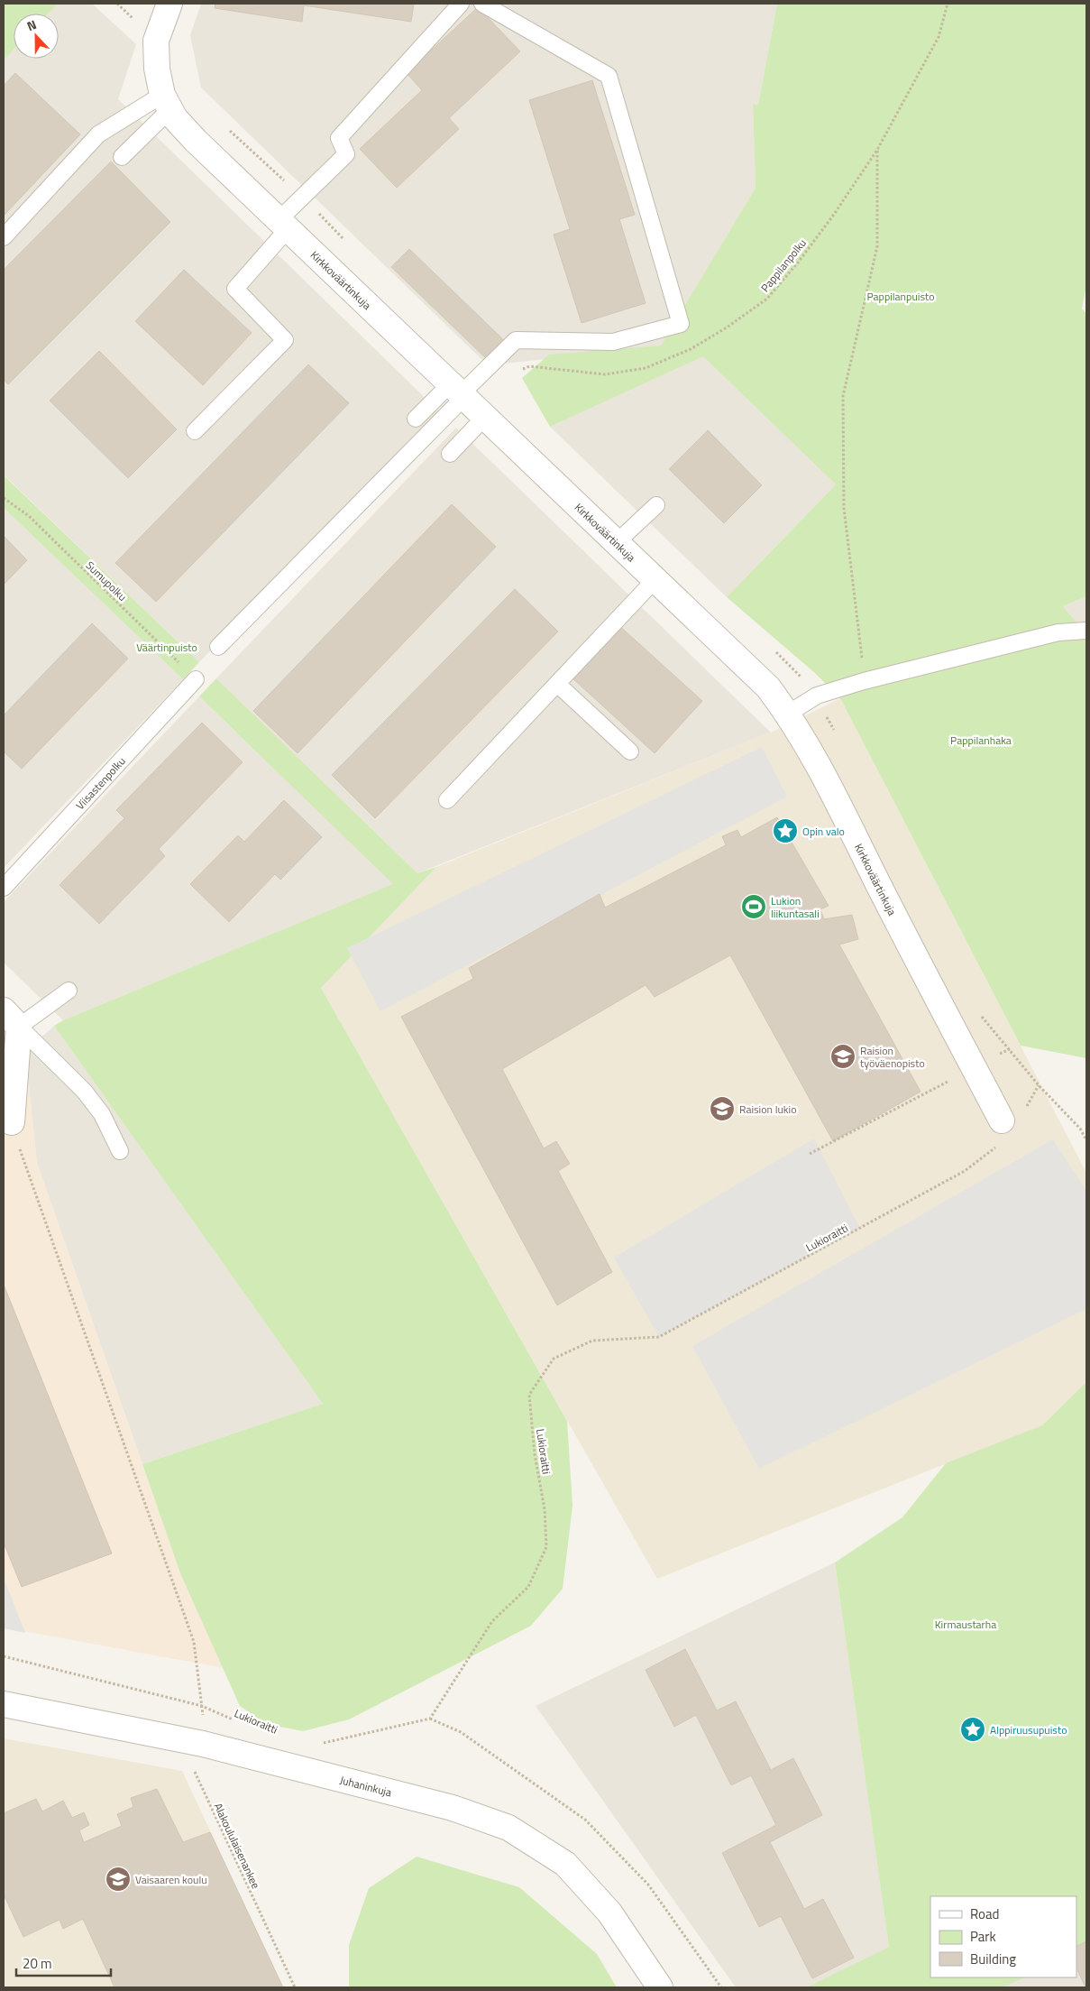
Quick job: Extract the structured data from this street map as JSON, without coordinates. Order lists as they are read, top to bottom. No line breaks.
{"streets":{"street":["Kirkkoväärtinkuja","Juhaninkuja"],"lane":["Viisastenpolku"],"path":["Pappilanpolku","Sumupolku","Lukioraitti","Alakoululaisenankee"]},"crossings":[["Sumupolku","Viisastenpolku"],["Lukioraitti","Alakoululaisenankee"],["Juhaninkuja","Alakoululaisenankee"]],"parks":["Pappilanpuisto","Väärtinpuisto","Pappilanhaka","Kirmaustarha"],"places":{"place":["Opin valo","Alppiruusupuisto"],"sports":["Lukion liikuntasali"],"school or university":["Raision työväenopisto","Raision lukio","Vaisaaren koulu"]},"legend":["Road","Park","Building"],"scale_bar":"20 m","north":"top"}
